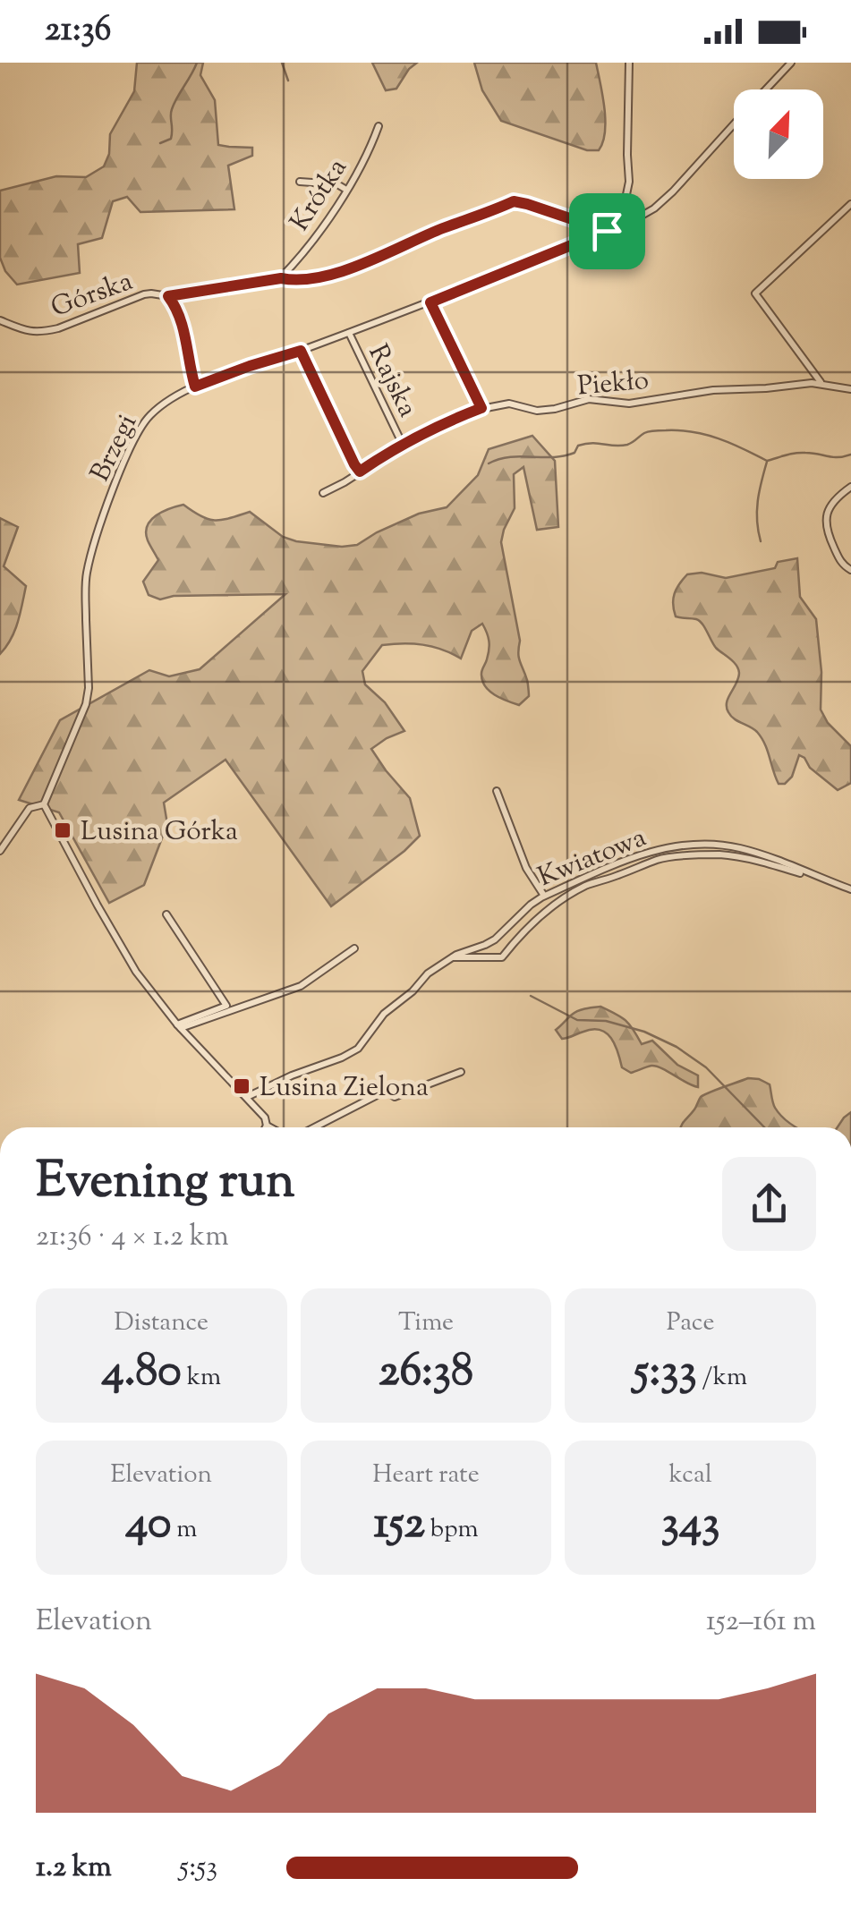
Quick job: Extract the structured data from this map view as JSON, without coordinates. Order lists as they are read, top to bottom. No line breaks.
{"streets":{"street":["Krótka","Górska","Rajska","Piekło","Brzegi","Kwiatowa"]},"crossings":[["Krótka","Górska"],["Górska","Brzegi"],["Rajska","Piekło"],["Rajska","Brzegi"]],"places":{"transit":["Lusina Górka","Lusina Zielona"]},"north":"top right","page":{"status":"21:36","heading":["Evening run","21:36 · 4 × 1.2 km"],"stats":[["Distance","4.80 km"],["Time","26:38"],["Pace","5:33 /km"],["Elevation","40 m"],["Heart rate","152 bpm"],["kcal","343"]],"chart":["Elevation","152–161 m"],"list":[{"name":"1.2 km","note":"5:53"}]}}
